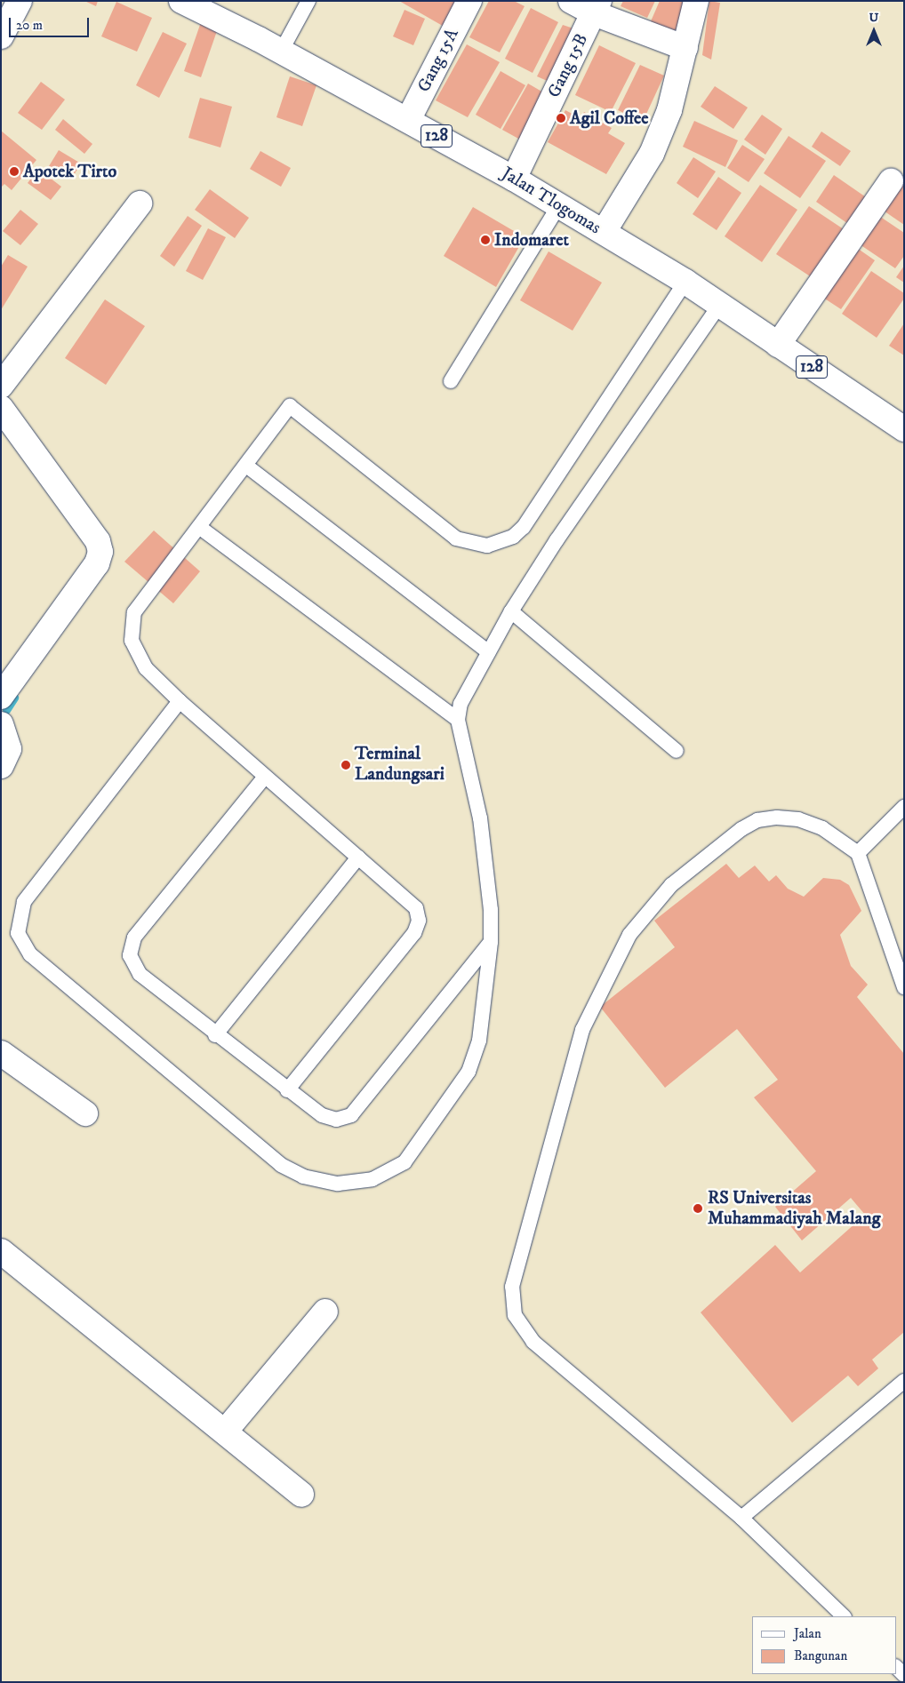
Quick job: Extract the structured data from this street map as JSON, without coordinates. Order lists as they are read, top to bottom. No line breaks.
{"streets":{"street":["Gang 15A","Gang 15B","128","Jalan Tlogomas"]},"crossings":[["Gang 15A","Jalan Tlogomas"],["Gang 15B","Jalan Tlogomas"]],"places":["Agil Coffee","Apotek Tirto","Indomaret","Terminal Landungsari","RS Universitas Muhammadiyah Malang"],"legend":["Jalan","Bangunan"],"scale_bar":"20 m","north":"top"}
